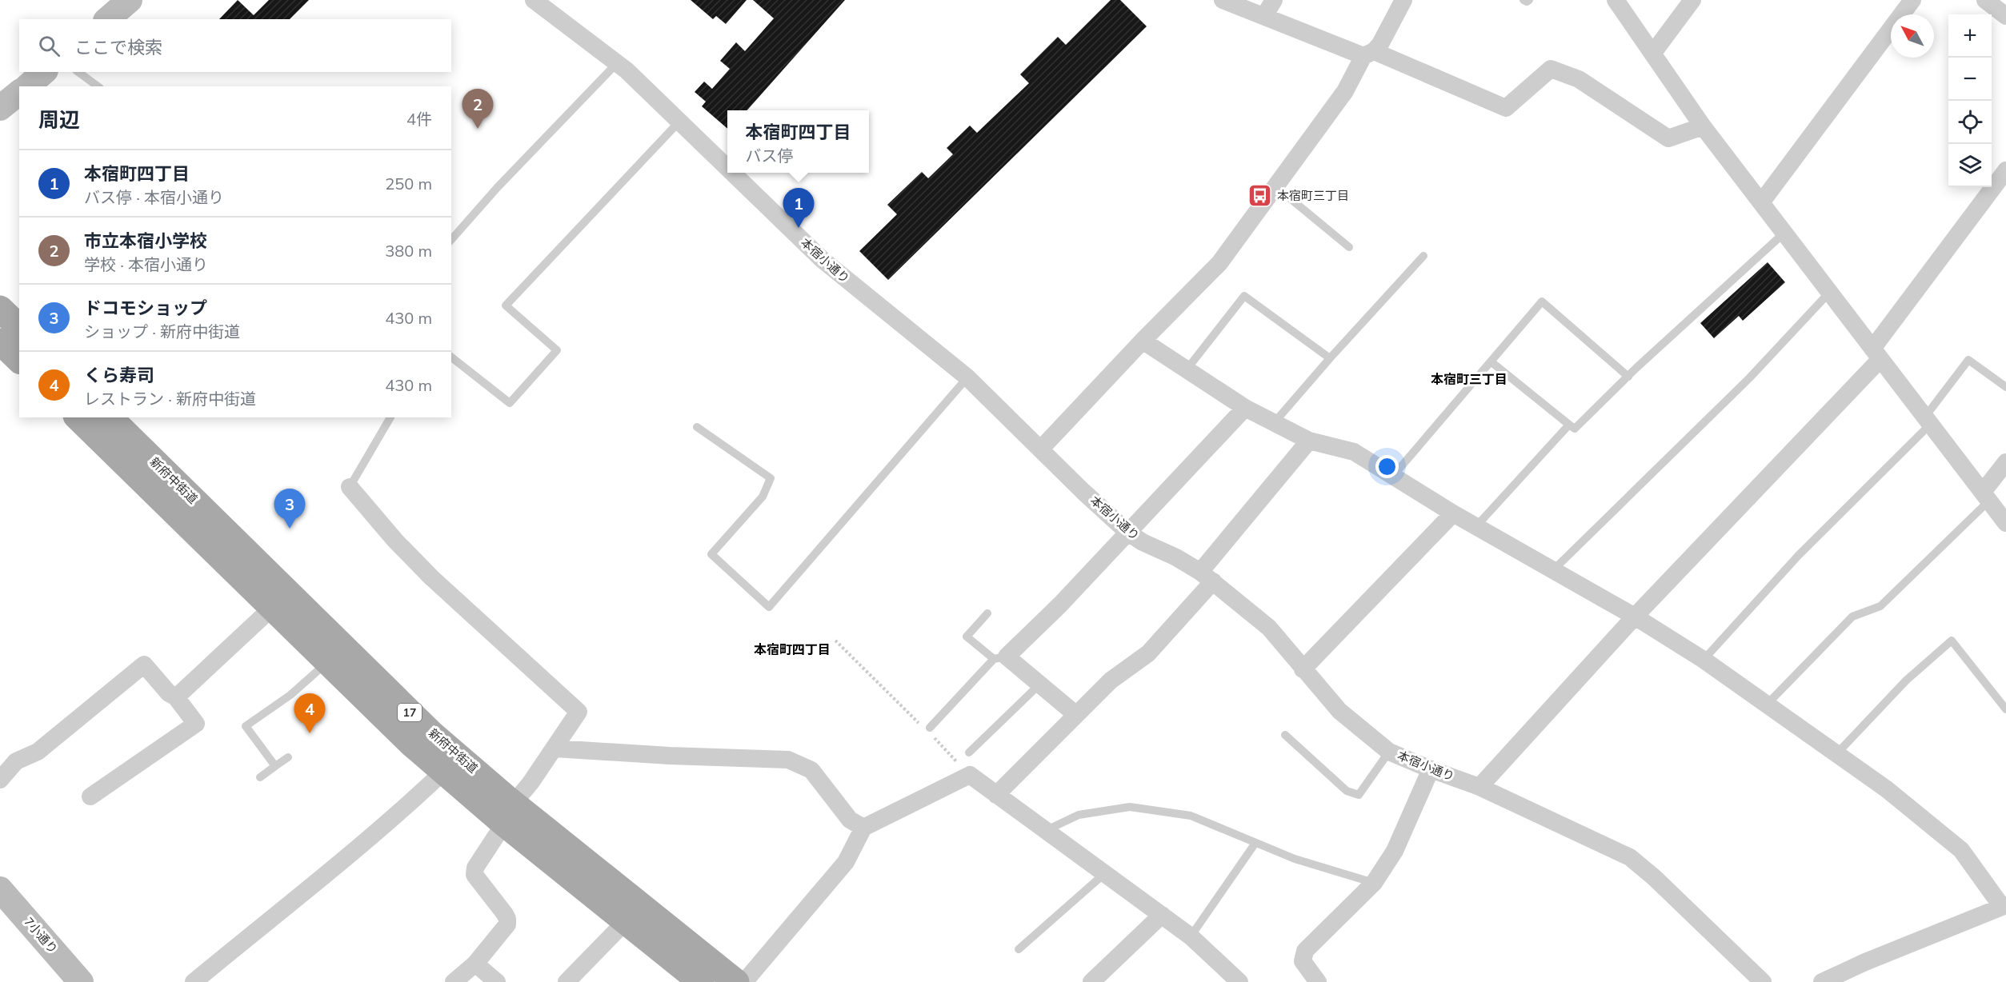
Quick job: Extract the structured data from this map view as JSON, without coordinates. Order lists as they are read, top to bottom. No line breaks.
{"streets":{"main road":["新府中街道","17"],"street":["本宿小通り","7小通り"]},"districts":["本宿町三丁目","本宿町四丁目"],"places":{"bus stop":["本宿町三丁目"]},"north":"top left","page":{"map_buttons":["+","−"],"search":"ここで検索","heading":["周辺","4件"],"pins":["2","1","3","4"],"popup":["本宿町四丁目","バス停"],"list":[{"mark":"1","name":"本宿町四丁目","note":"バス停 · 本宿小通り","value":"250 m"},{"mark":"2","name":"市立本宿小学校","note":"学校 · 本宿小通り","value":"380 m"},{"mark":"3","name":"ドコモショップ","note":"ショップ · 新府中街道","value":"430 m"},{"mark":"4","name":"くら寿司","note":"レストラン · 新府中街道","value":"430 m"}]}}
